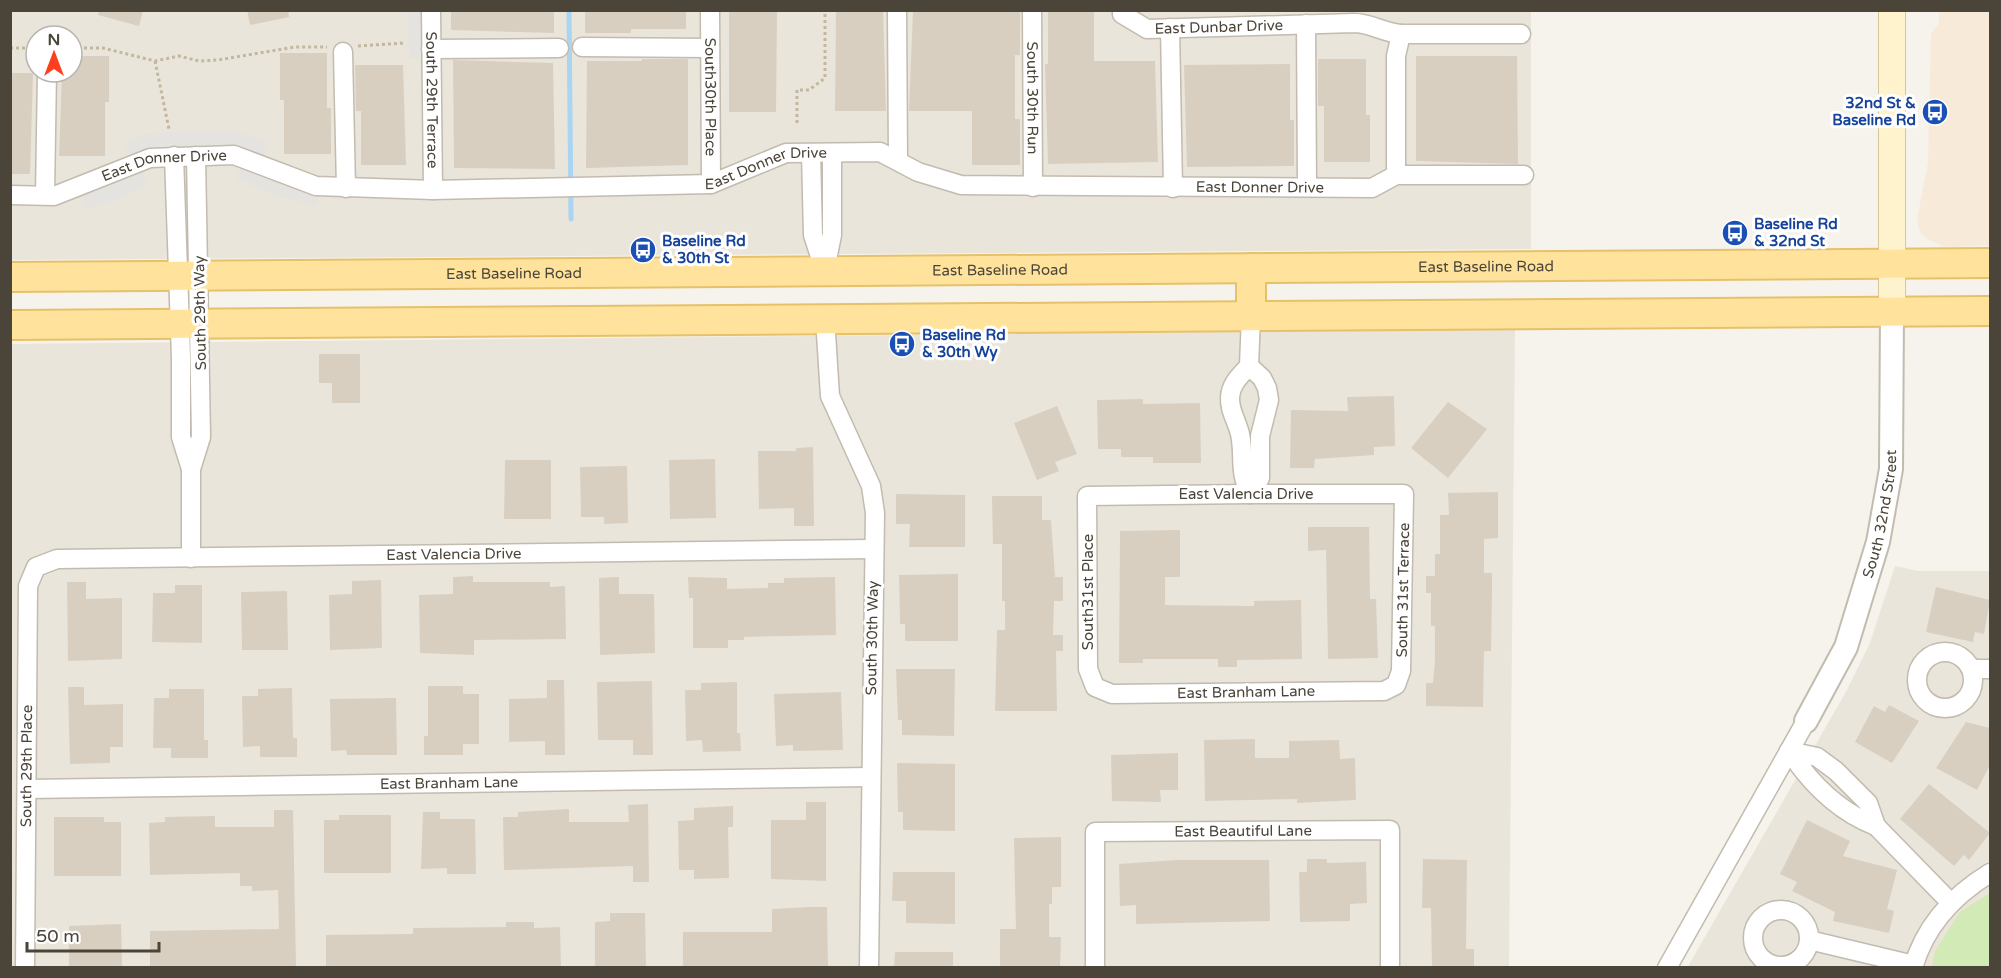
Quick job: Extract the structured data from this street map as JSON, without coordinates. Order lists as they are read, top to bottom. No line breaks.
{"streets":{"main road":["East Baseline Road","South 32nd Street"],"street":["East Dunbar Drive","South30th Place","South 30th Run","South 29th Terrace","East Donner Drive","South 29th Way","East Valencia Drive","South 31st Terrace","South31st Place","South 30th Way","East Branham Lane","South 29th Place","East Beautiful Lane"]},"crossings":[["South30th Place","East Donner Drive"],["South 30th Run","East Donner Drive"],["South 29th Terrace","East Donner Drive"],["East Donner Drive","South 29th Way"],["East Baseline Road","South 29th Way"],["East Baseline Road","South 32nd Street"],["South 29th Way","East Valencia Drive"],["East Valencia Drive","South 31st Terrace"],["East Valencia Drive","South31st Place"],["East Valencia Drive","South 30th Way"],["East Valencia Drive","South 29th Place"],["South 31st Terrace","East Branham Lane"],["South31st Place","East Branham Lane"],["South 30th Way","East Branham Lane"],["East Branham Lane","South 29th Place"]],"places":{"bus stop":["32nd St & Baseline Rd","Baseline Rd & 32nd St","Baseline Rd & 30th St","Baseline Rd & 30th Wy"]},"scale_bar":"50 m","north":"top"}
